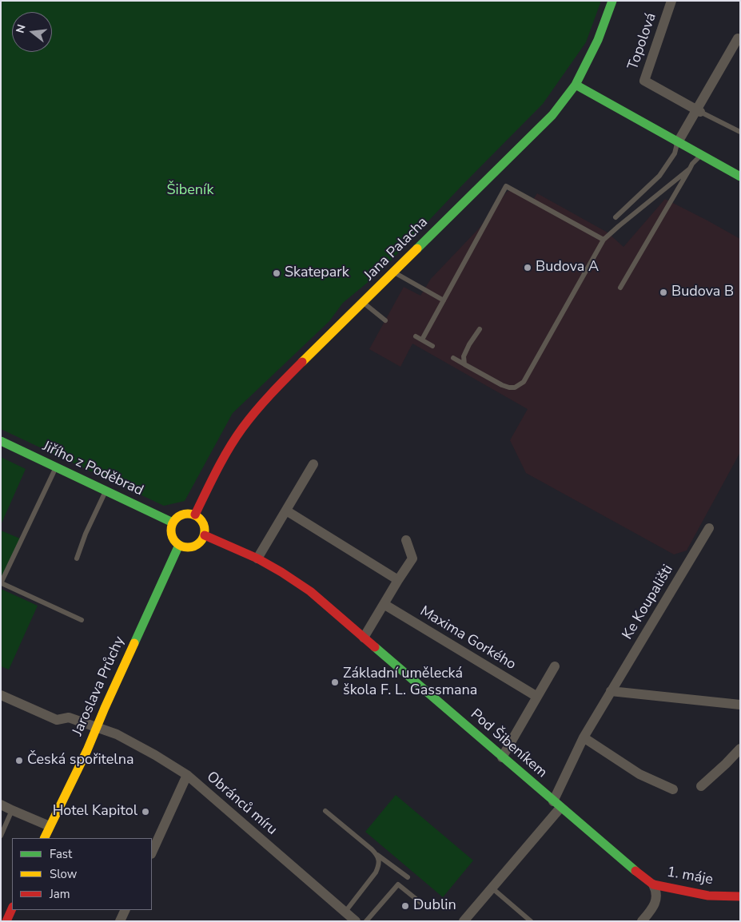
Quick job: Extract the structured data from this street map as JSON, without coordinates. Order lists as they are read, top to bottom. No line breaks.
{"streets":{"street":["Topolová","Jana Palacha","Jiřího z Poděbrad","Ke Koupališti","Maxima Gorkého","Jaroslava Průchy","Pod Šibeníkem","Obránců míru","1. máje"]},"crossings":[["Jana Palacha","Jiřího z Poděbrad"],["Jana Palacha","Jaroslava Průchy"],["Jana Palacha","Pod Šibeníkem"],["Jiřího z Poděbrad","Jaroslava Průchy"],["Jiřího z Poděbrad","Pod Šibeníkem"],["Ke Koupališti","Pod Šibeníkem"],["Jaroslava Průchy","Pod Šibeníkem"],["Jaroslava Průchy","Obránců míru"],["Pod Šibeníkem","1. máje"]],"parks":["Šibeník"],"places":["Budova A","Skatepark","Budova B","Základní umělecká škola F. L. Gassmana","Česká spořitelna","Hotel Kapitol","Dublin"],"legend":["Fast","Slow","Jam"],"north":"left"}
